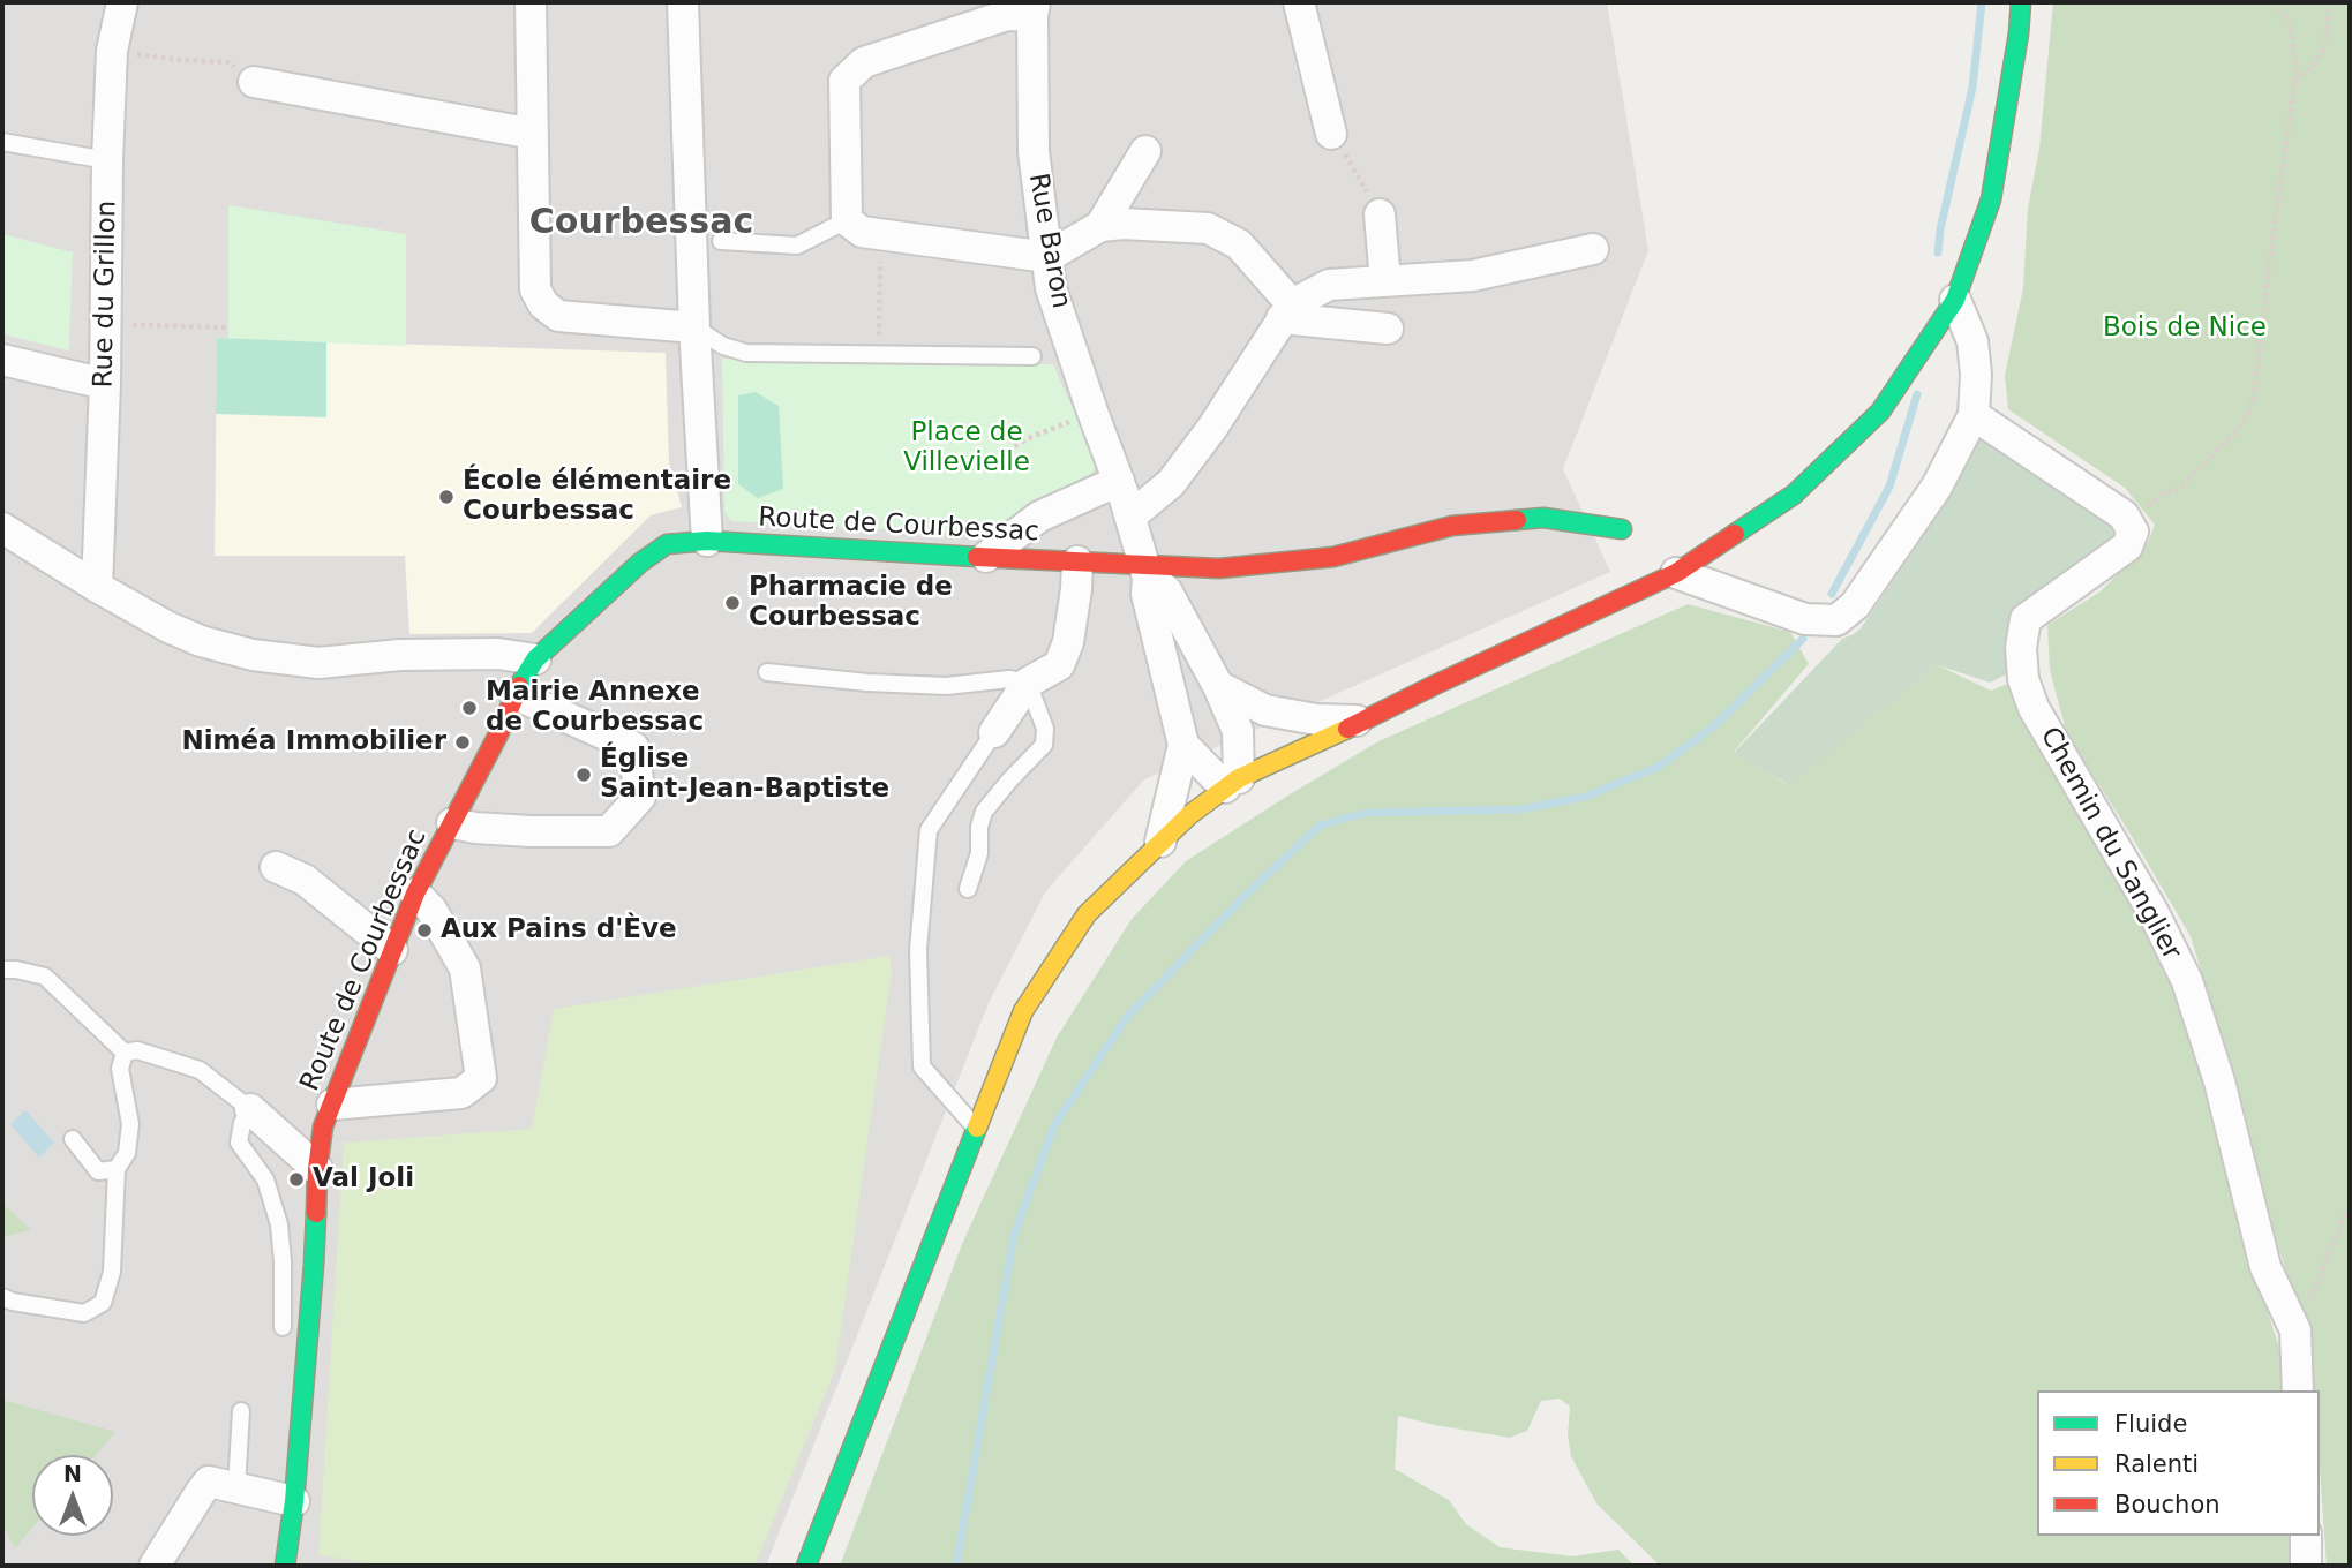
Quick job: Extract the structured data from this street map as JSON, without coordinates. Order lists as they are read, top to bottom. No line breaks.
{"streets":{"street":["Rue Baron","Rue du Grillon","Route de Courbessac","Chemin du Sanglier"]},"crossings":[["Rue Baron","Route de Courbessac"]],"districts":["Courbessac"],"parks":["Bois de Nice","Place de Villevielle"],"places":["École élémentaire Courbessac","Pharmacie de Courbessac","Mairie Annexe de Courbessac","Niméa Immobilier","Église Saint-Jean-Baptiste","Aux Pains d'Ève","Val Joli"],"legend":["Fluide","Ralenti","Bouchon"],"north":"top"}
